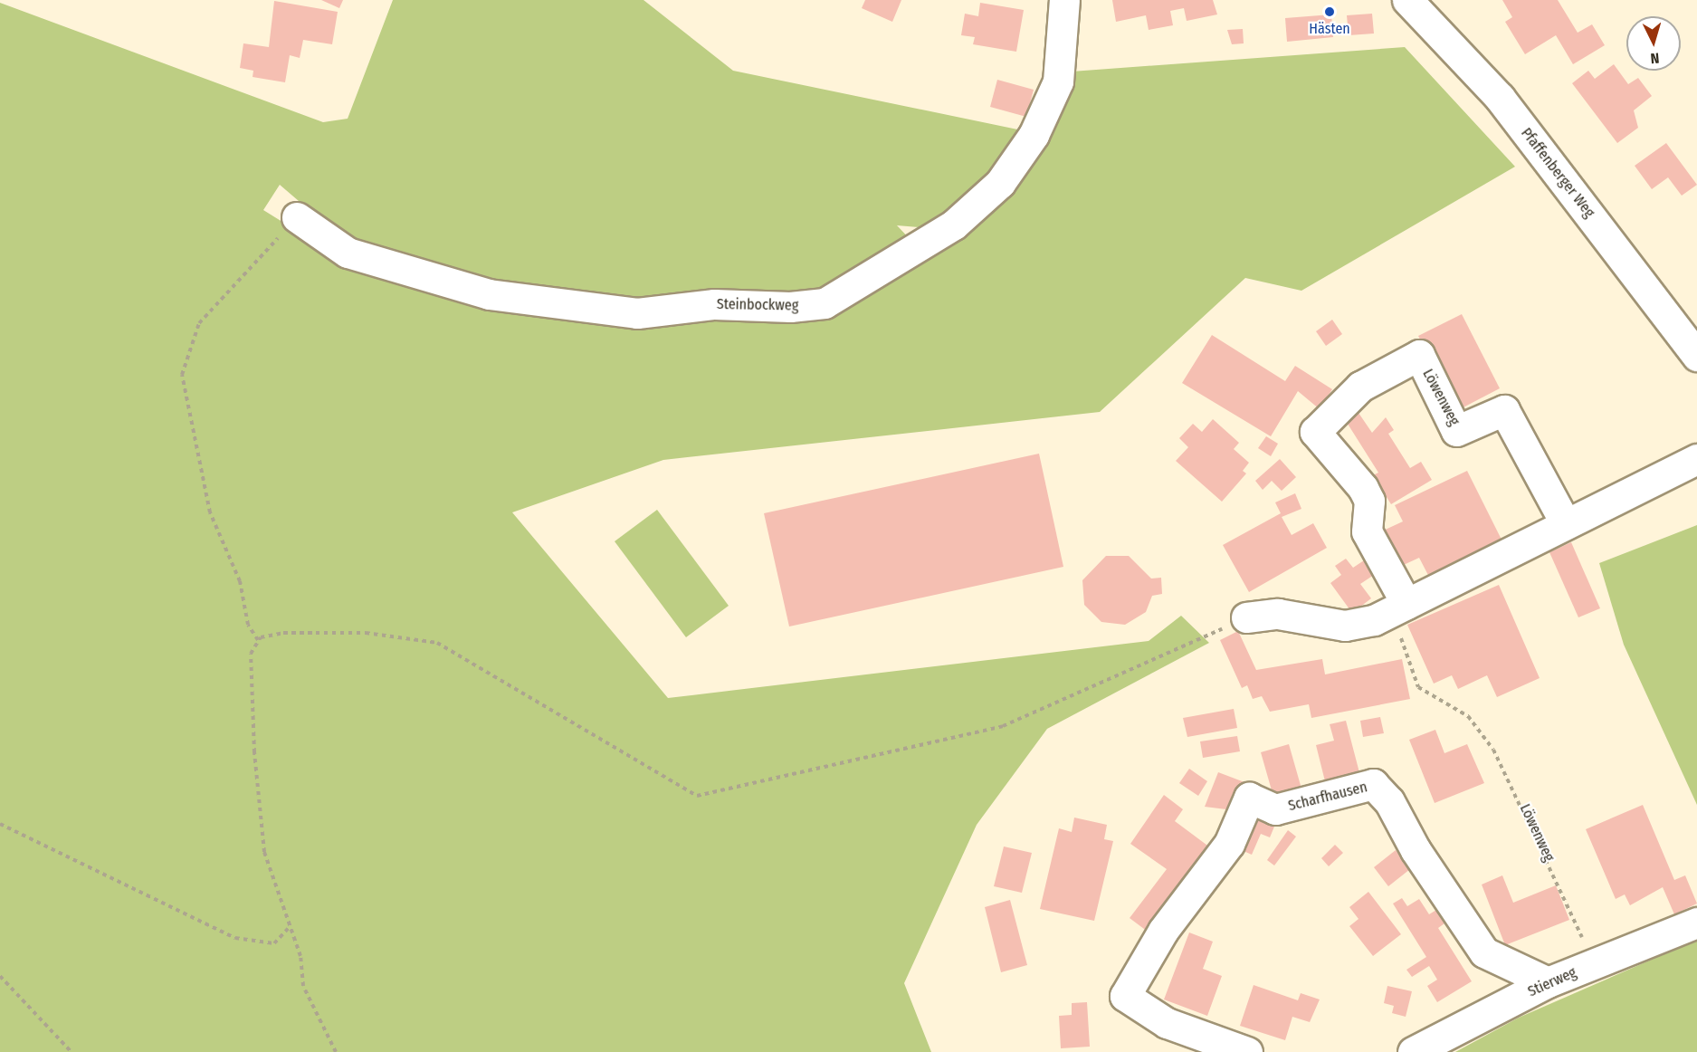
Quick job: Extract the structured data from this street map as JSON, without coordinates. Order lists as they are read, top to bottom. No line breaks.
{"streets":{"street":["Pfaffenberger Weg","Steinbockweg","Löwenweg","Scharfhausen","Stierweg"]},"crossings":[["Löwenweg","Stierweg"],["Scharfhausen","Stierweg"]],"places":["Hästen"],"north":"bottom"}
